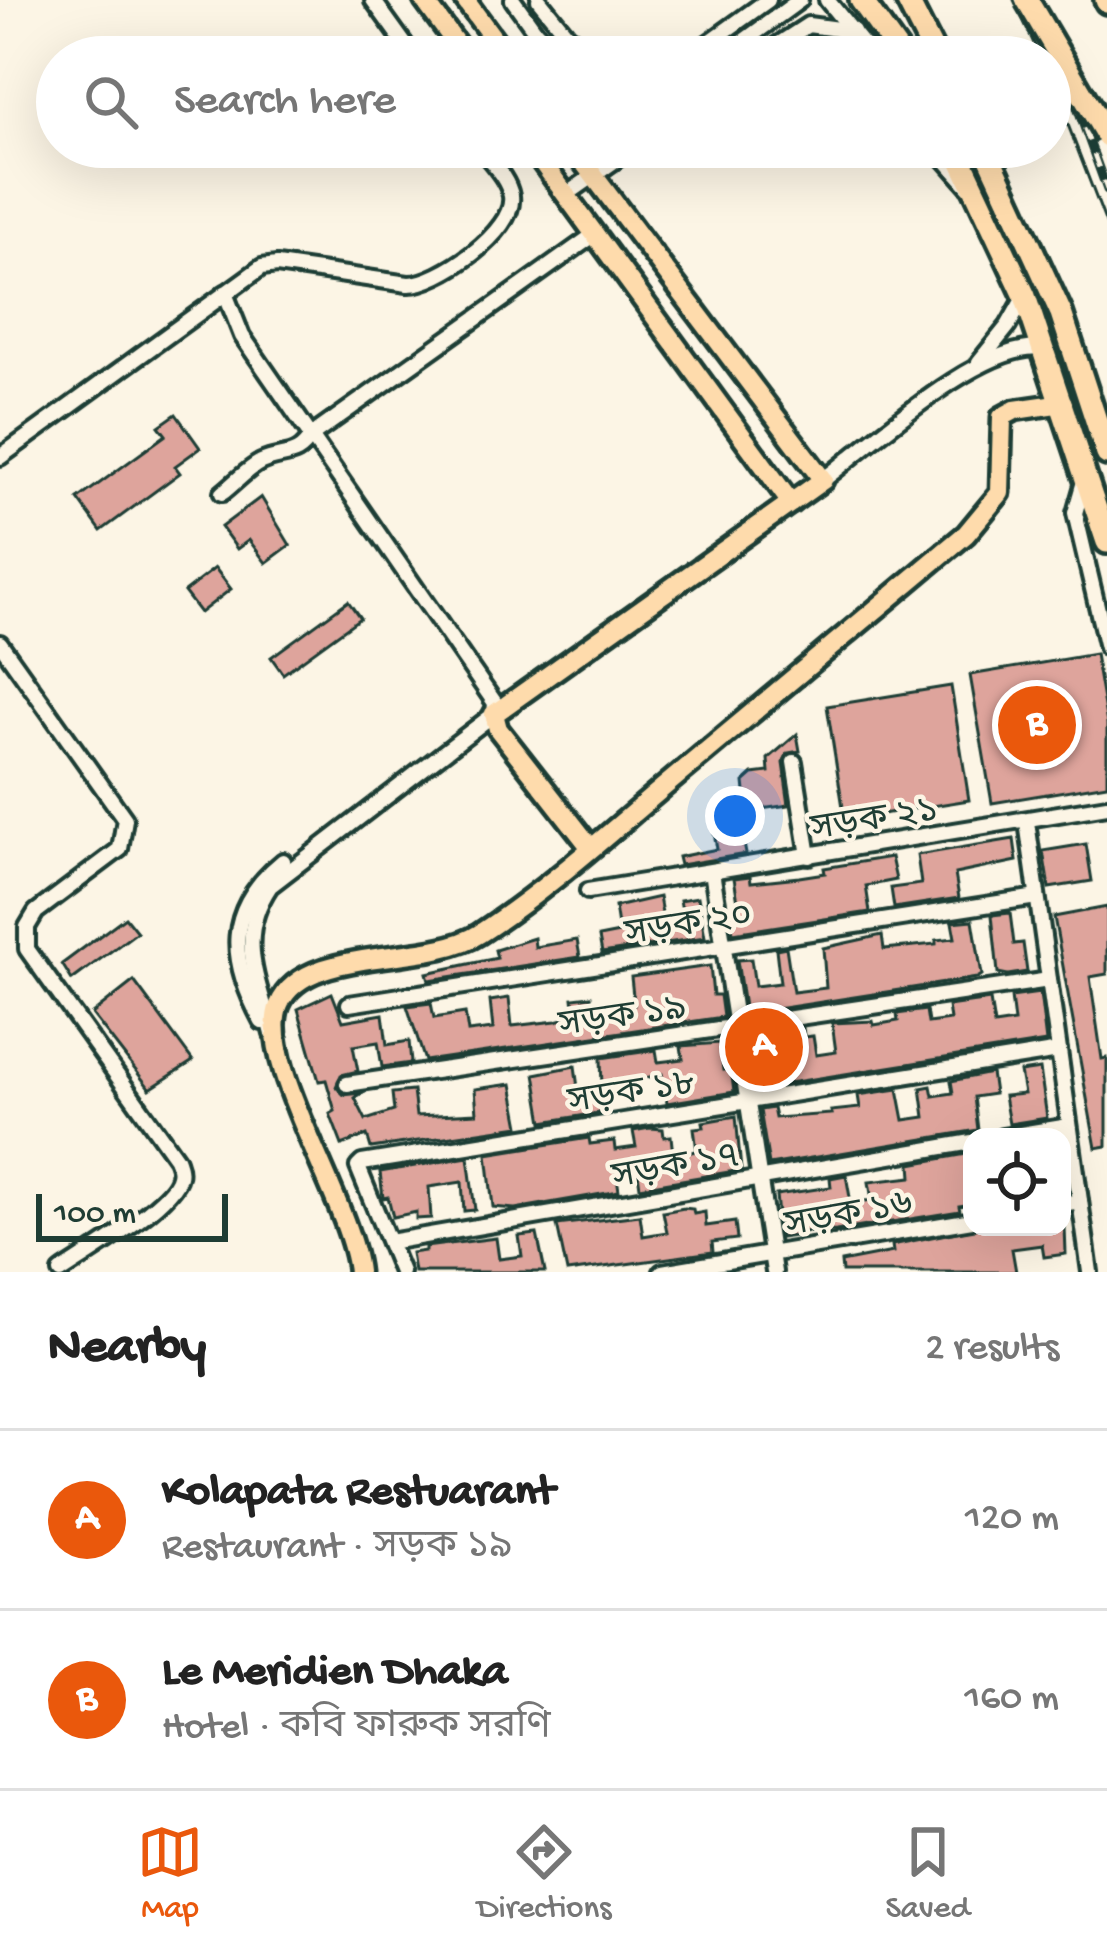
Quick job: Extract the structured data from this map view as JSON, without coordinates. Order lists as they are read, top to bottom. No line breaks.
{"streets":{"street":["সড়ক ২১","সড়ক ২০","সড়ক ১৯","সড়ক ১৮","সড়ক ১৭","সড়ক ১৬"]},"crossings":[["সড়ক ১৮","সড়ক ১৭"]],"scale_bar":"100 m","page":{"search":"Search here","pins":["B","A"],"scale":"100 m","heading":["Nearby","2 results"],"list":[{"mark":"A","name":"Kolapata Restuarant","note":"Restaurant · সড়ক ১৯","value":"120 m"},{"mark":"B","name":"Le Meridien Dhaka","note":"Hotel · কবি ফারুক সরণি","value":"160 m"}],"nav":["Map","Directions","Saved"]}}
